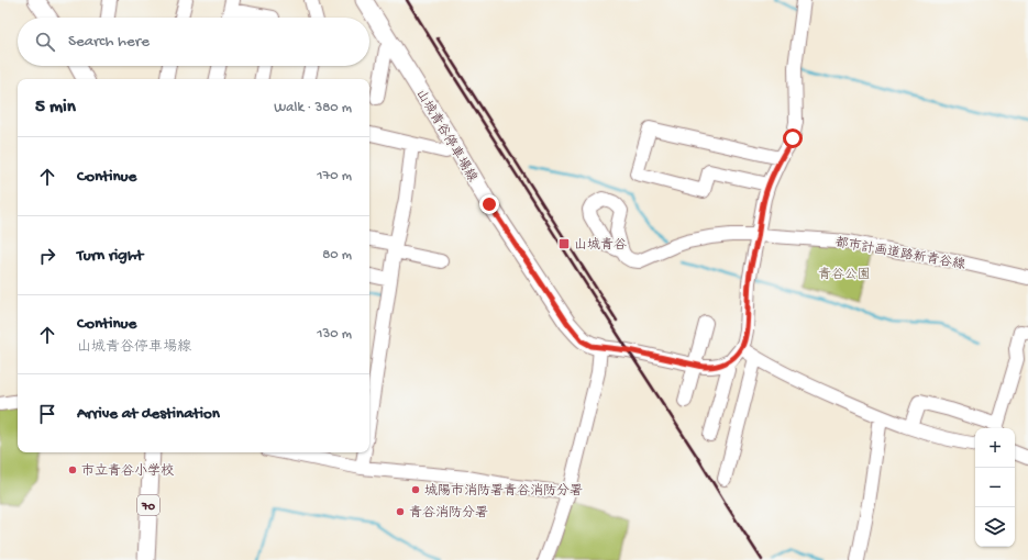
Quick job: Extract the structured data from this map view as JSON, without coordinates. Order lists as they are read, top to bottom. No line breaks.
{"streets":{"main road":["山城青谷停車場線","70"],"street":["都市計画道路新青谷線"]},"parks":["青谷公園"],"places":{"transit":["山城青谷"],"other":["市立青谷小学校","城陽市消防署青谷消防分署","青谷消防分署"]},"page":{"search":"Search here","heading":["5 min","Walk · 380 m"],"list":[["Continue","170 m"],["Turn right","80 m"],["Continue","山城青谷停車場線","130 m"],"Arrive at destination"],"map_buttons":["+","−"]}}
